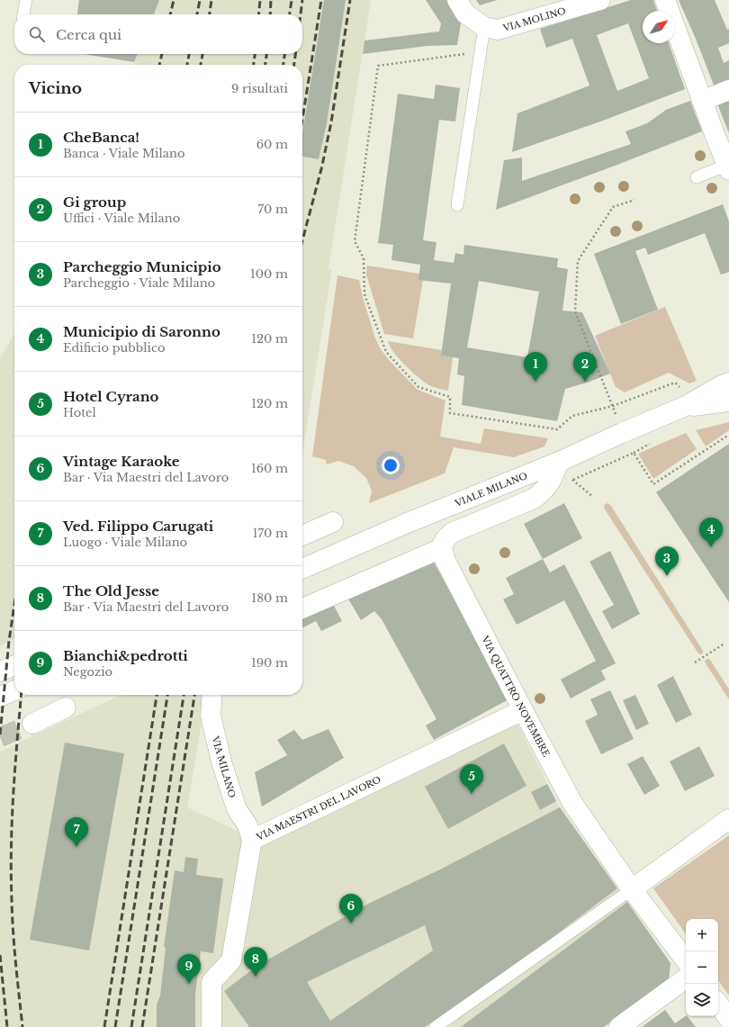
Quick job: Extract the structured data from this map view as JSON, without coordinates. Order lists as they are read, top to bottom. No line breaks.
{"streets":{"street":["VIA MOLINO","VIALE MILANO","VIA QUATTRO NOVEMBRE","VIA MILANO","VIA MAESTRI DEL LAVORO"]},"crossings":[["VIA QUATTRO NOVEMBRE","VIA MAESTRI DEL LAVORO"],["VIA MILANO","VIA MAESTRI DEL LAVORO"]],"north":"top right","page":{"search":"Cerca qui","heading":["Vicino","9 risultati"],"list":[{"mark":"1","name":"CheBanca!","note":"Banca · Viale Milano","value":"60 m"},{"mark":"2","name":"Gi group","note":"Uffici · Viale Milano","value":"70 m"},{"mark":"3","name":"Parcheggio Municipio","note":"Parcheggio · Viale Milano","value":"100 m"},{"mark":"4","name":"Municipio di Saronno","note":"Edificio pubblico","value":"120 m"},{"mark":"5","name":"Hotel Cyrano","note":"Hotel","value":"120 m"},{"mark":"6","name":"Vintage Karaoke","note":"Bar · Via Maestri del Lavoro","value":"160 m"},{"mark":"7","name":"Ved. Filippo Carugati","note":"Luogo · Viale Milano","value":"170 m"},{"mark":"8","name":"The Old Jesse","note":"Bar · Via Maestri del Lavoro","value":"180 m"},{"mark":"9","name":"Bianchi&pedrotti","note":"Negozio","value":"190 m"}],"pins":["1","2","4","3","5","7","6","8","9"],"map_buttons":["+","−"]}}
